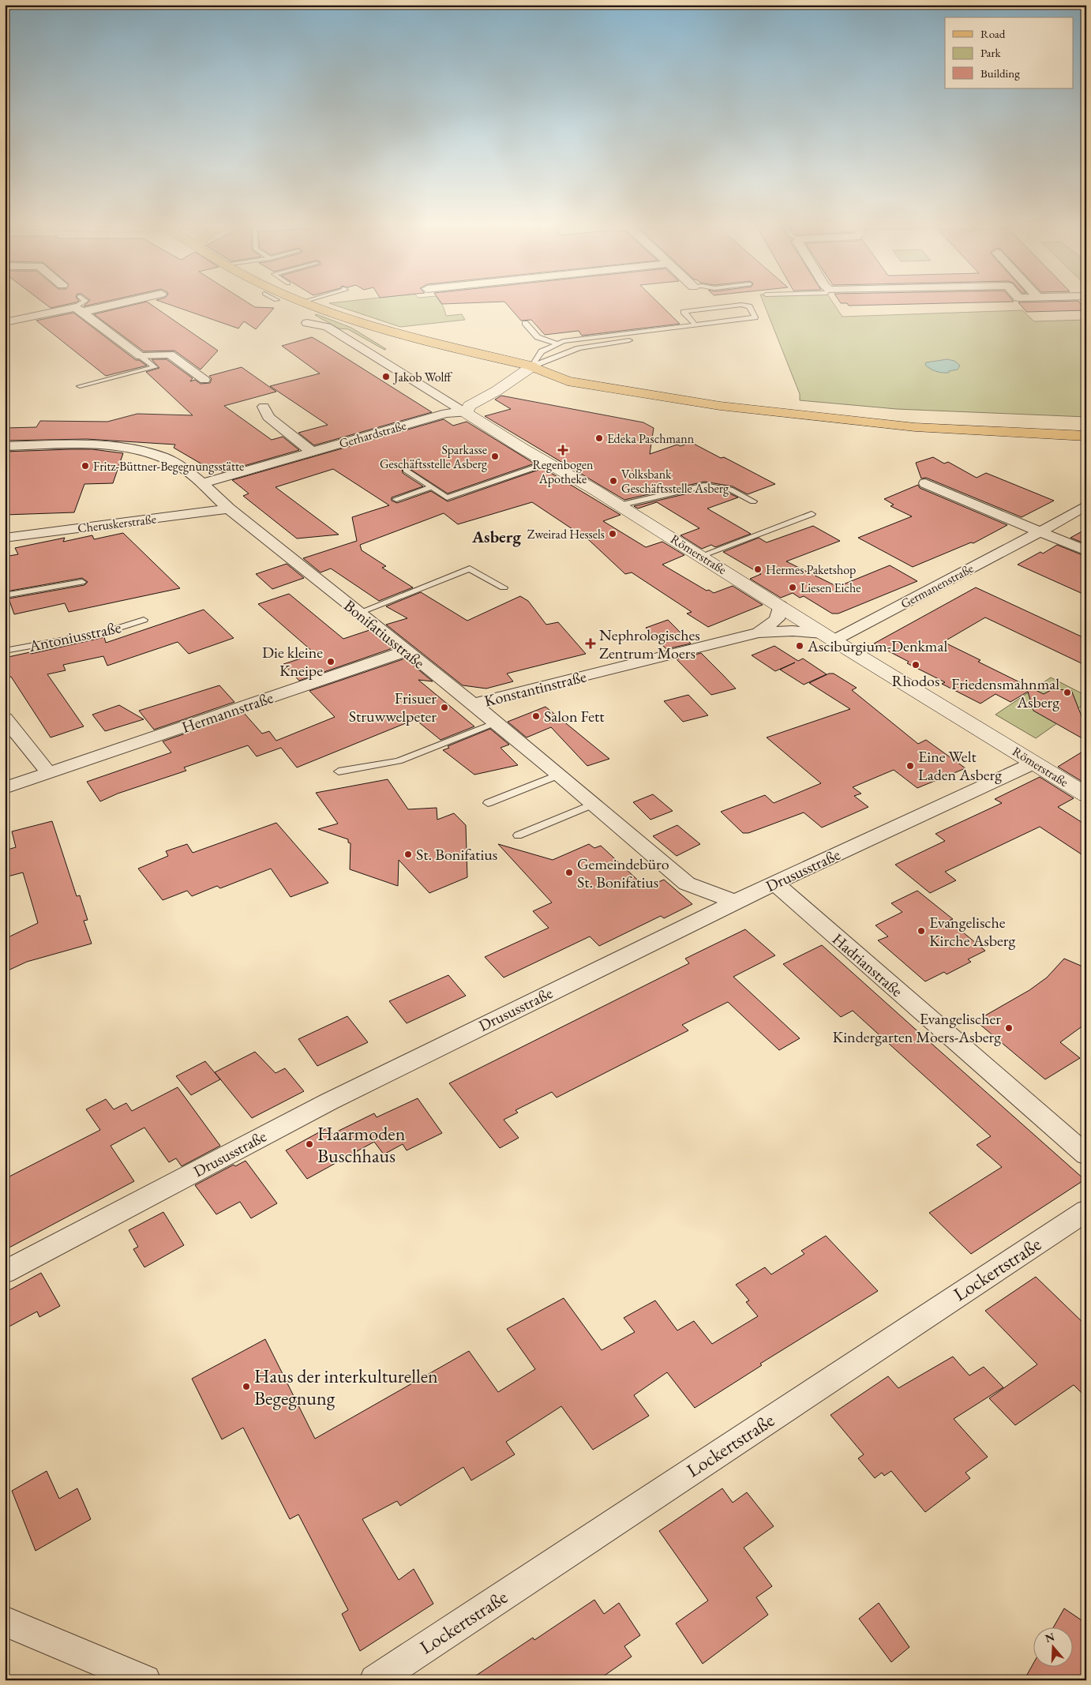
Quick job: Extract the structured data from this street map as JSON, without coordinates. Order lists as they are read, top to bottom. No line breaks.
{"streets":{"street":["Gerhardstraße","Cheruskerstraße","Römerstraße","Germanenstraße","Bonifatiusstraße","Konstantinstraße","Hermannstraße","Drususstraße","Hadrianstraße","Lockertstraße"],"lane":["Antoniusstraße"]},"crossings":[["Gerhardstraße","Römerstraße"],["Gerhardstraße","Bonifatiusstraße"],["Cheruskerstraße","Bonifatiusstraße"],["Römerstraße","Germanenstraße"],["Römerstraße","Konstantinstraße"],["Römerstraße","Drususstraße"],["Germanenstraße","Konstantinstraße"],["Bonifatiusstraße","Konstantinstraße"],["Bonifatiusstraße","Hermannstraße"],["Bonifatiusstraße","Drususstraße"],["Drususstraße","Hadrianstraße"]],"districts":["Asberg"],"places":{"other":["Jakob Wolff","Edeka Paschmann","Sparkasse Geschäftsstelle Asberg","Fritz-Büttner-Begegnungsstätte","Volksbank Geschäftsstelle Asberg","Zweirad Hessels","Hermes Paketshop","Liesen Eiche","Asciburgium-Denkmal","Die kleine Kneipe","Rhodos","Friedensmahnmal Asberg","Frisuer Struwwelpeter","Salon Fett","Eine Welt Laden Asberg","St. Bonifatius","Gemeindebüro St. Bonifatius","Evangelische Kirche Asberg","Evangelischer Kindergarten Moers-Asberg","Haarmoden Buschhaus","Haus der interkulturellen Begegnung"],"health":["Regenbogen Apotheke","Nephrologisches Zentrum Moers"]},"legend":["Road","Park","Building"],"north":"top"}
